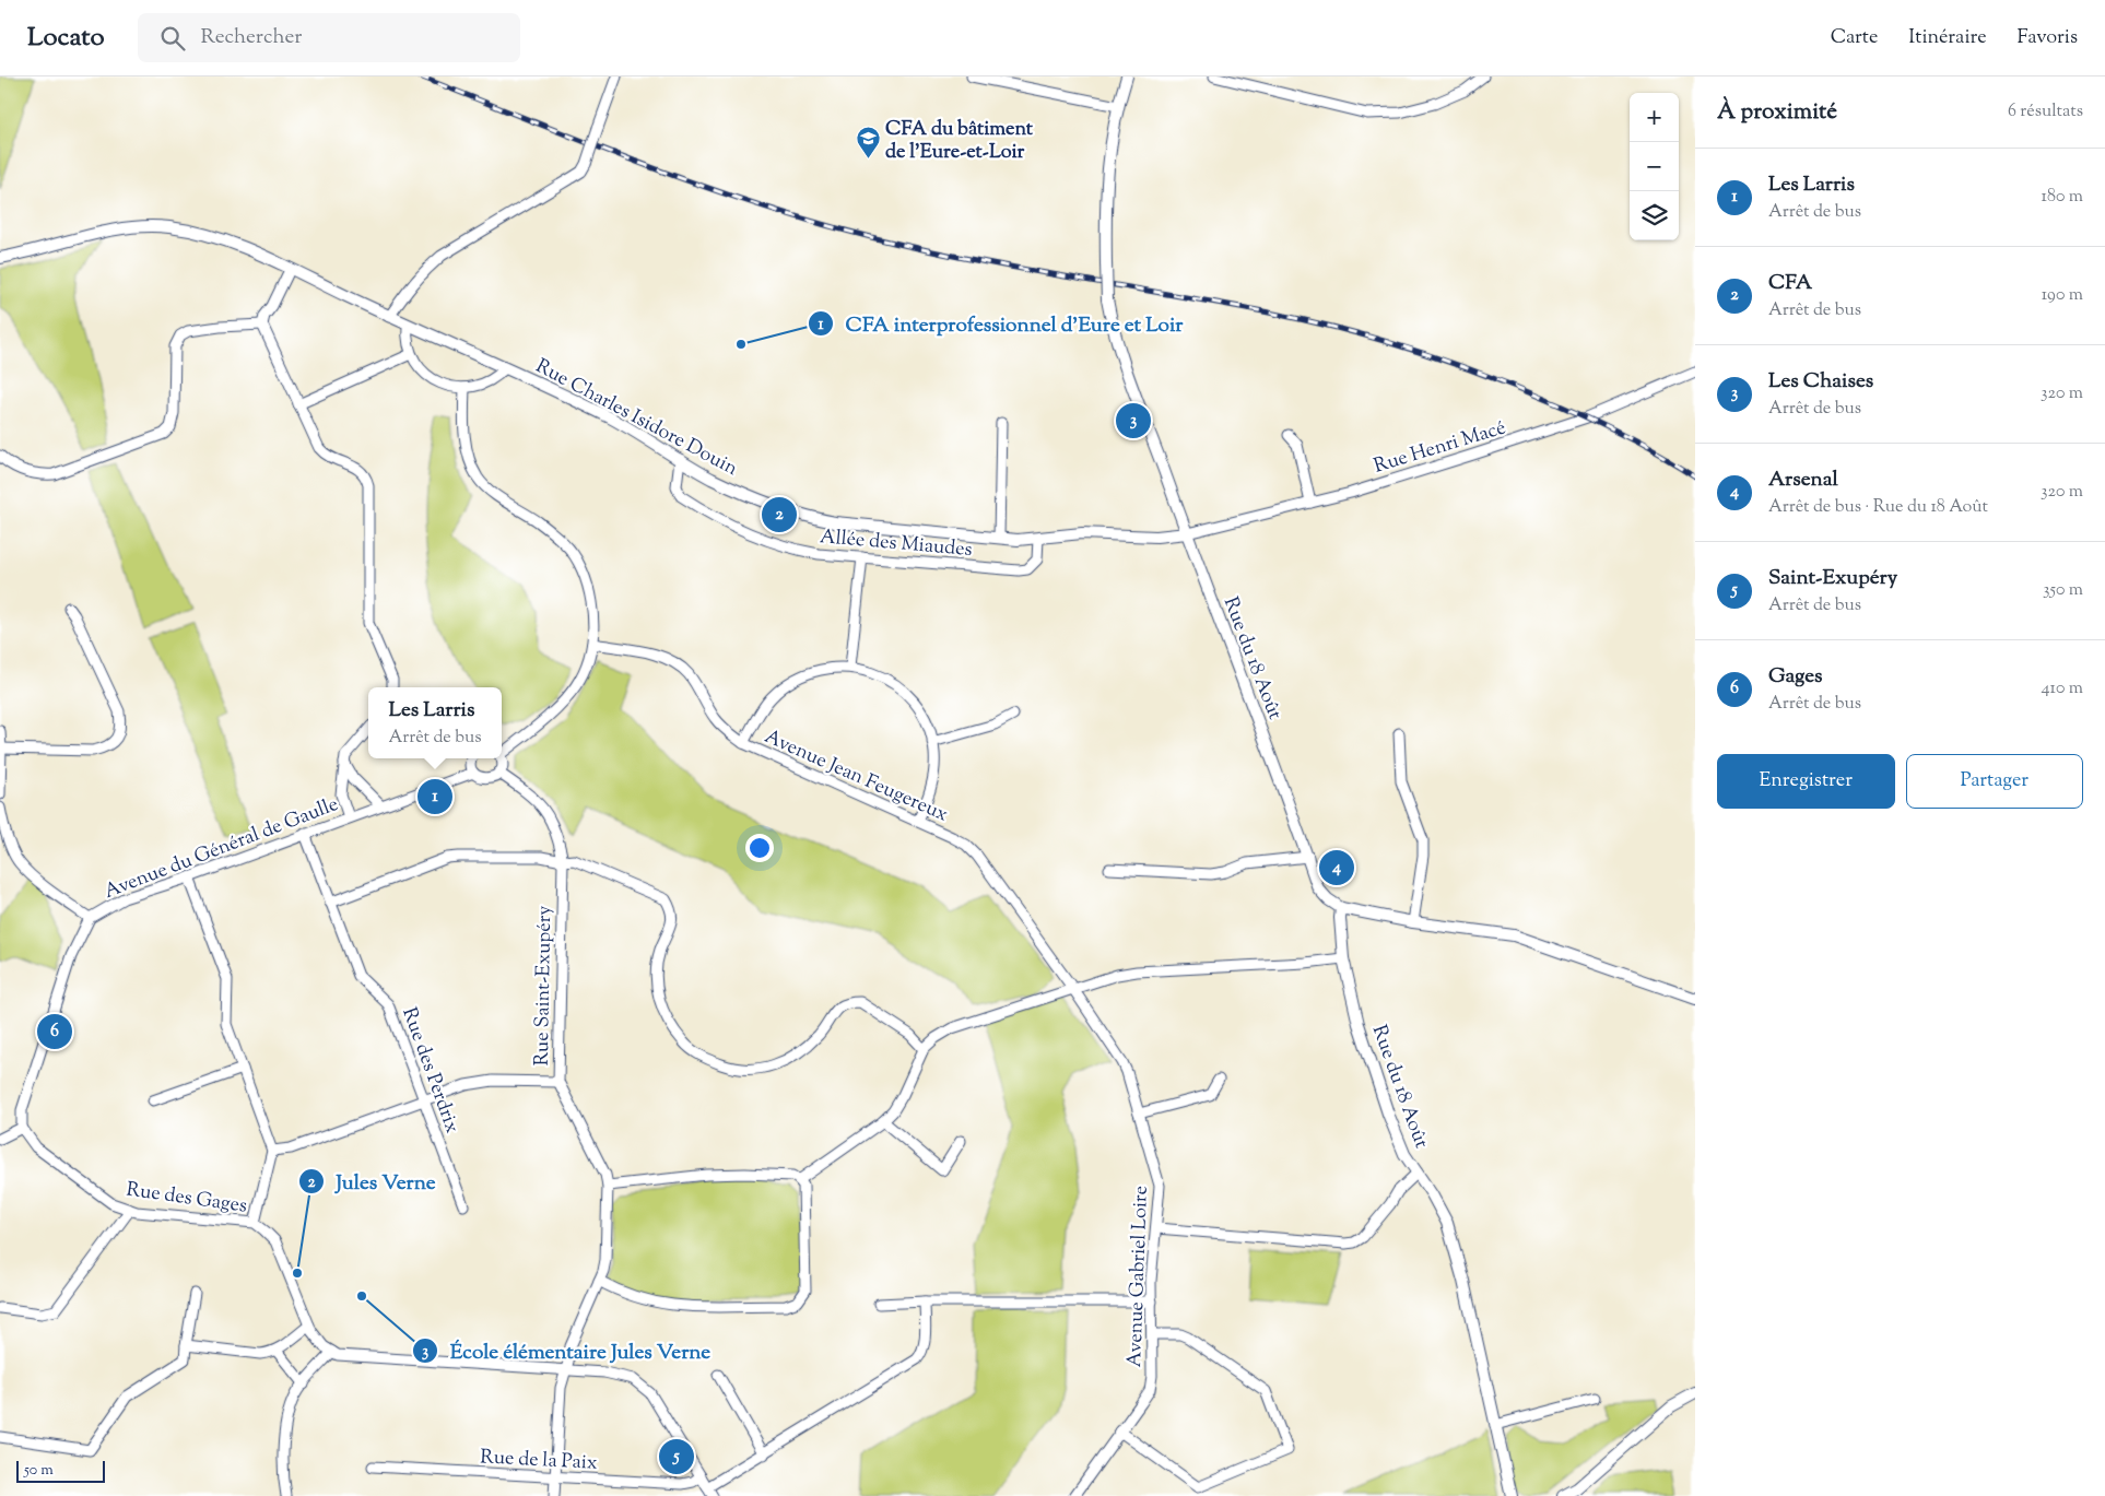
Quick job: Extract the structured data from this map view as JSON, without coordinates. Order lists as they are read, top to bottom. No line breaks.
{"streets":{"street":["Rue Charles Isidore Douin","Rue Henri Macé","Allée des Miaudes","Rue du 18 Août","Avenue Jean Feugereux","Avenue du Général de Gaulle","Rue Saint-Exupéry","Rue des Perdrix","Rue des Gages","Avenue Gabriel Loire","Rue de la Paix"]},"crossings":[["Rue Charles Isidore Douin","Rue Henri Macé"],["Rue Charles Isidore Douin","Allée des Miaudes"],["Rue Charles Isidore Douin","Rue du 18 Août"],["Rue Henri Macé","Rue du 18 Août"],["Avenue Jean Feugereux","Avenue Gabriel Loire"],["Avenue du Général de Gaulle","Rue des Perdrix"],["Avenue du Général de Gaulle","Rue des Gages"],["Rue Saint-Exupéry","Rue de la Paix"]],"places":{"school or university":["CFA du bâtiment de l'Eure-et-Loir"],"other":["CFA interprofessionnel d'Eure et Loir","Jules Verne","École élémentaire Jules Verne"]},"scale_bar":"50 m","page":{"header":"Locato","search":"Rechercher","nav":["Carte","Itinéraire","Favoris"],"heading":["À proximité","6 résultats"],"map_buttons":["+","−"],"list":[{"mark":"1","name":"Les Larris","note":"Arrêt de bus","value":"180 m"},{"mark":"2","name":"CFA","note":"Arrêt de bus","value":"190 m"},{"mark":"3","name":"Les Chaises","note":"Arrêt de bus","value":"320 m"},{"mark":"4","name":"Arsenal","note":"Arrêt de bus · Rue du 18 Août","value":"320 m"},{"mark":"5","name":"Saint-Exupéry","note":"Arrêt de bus","value":"350 m"},{"mark":"6","name":"Gages","note":"Arrêt de bus","value":"410 m"}],"pins":["3","2","1","4","6","5"],"popup":["Les Larris","Arrêt de bus"],"buttons":["Enregistrer","Partager"],"scale":"50 m"}}
